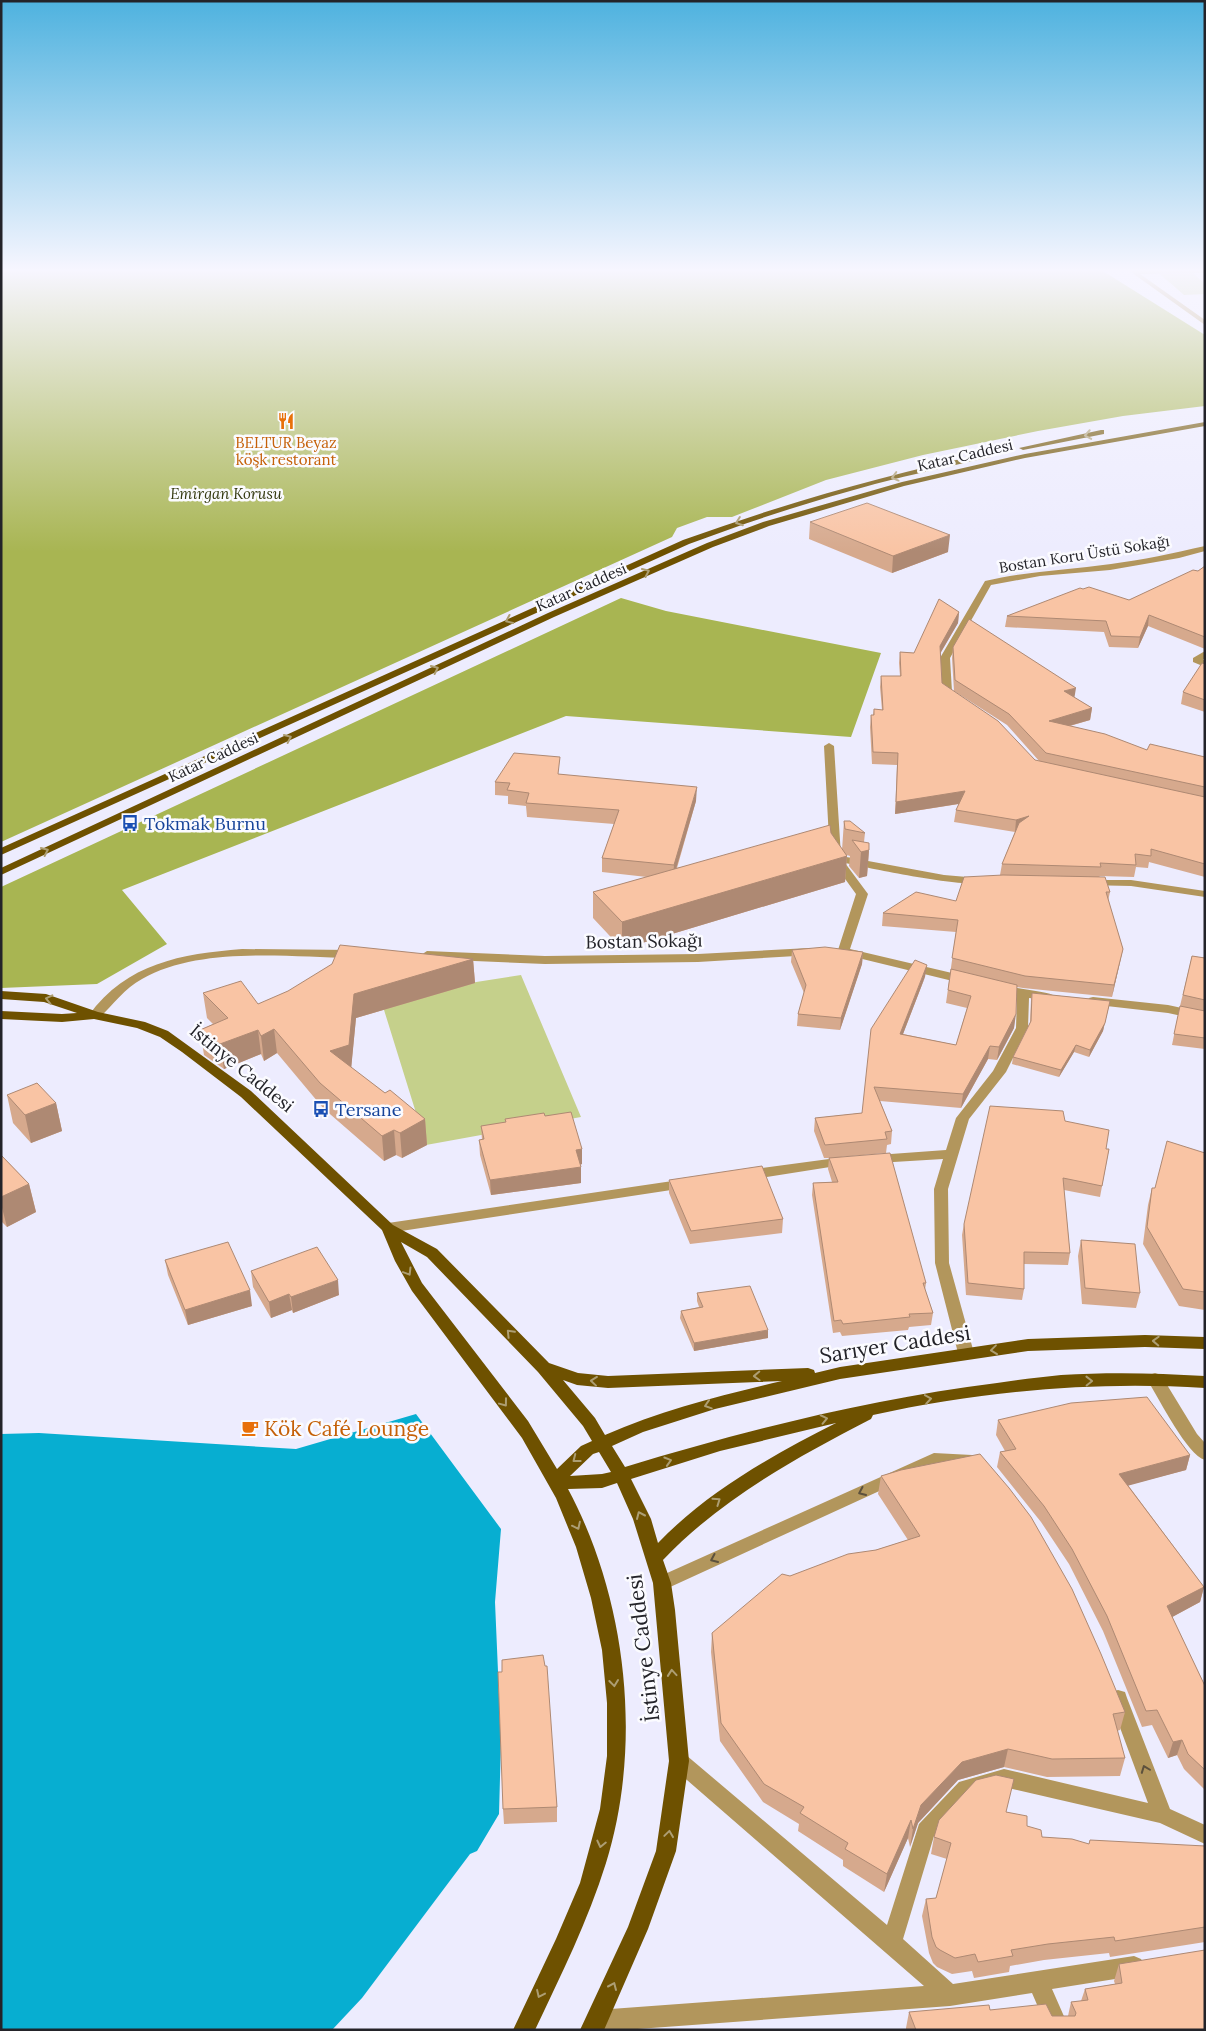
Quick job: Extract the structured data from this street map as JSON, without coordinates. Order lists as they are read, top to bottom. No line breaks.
{"streets":{"main road":["Katar Caddesi","İstinye Caddesi","Sarıyer Caddesi"],"street":["Bostan Koru Üstü Sokağı","Bostan Sokağı"]},"crossings":[["İstinye Caddesi","Sarıyer Caddesi"]],"parks":["Emirgan Korusu"],"places":{"restaurant":["BELTUR Beyaz köşk restorant"],"bus stop":["Tokmak Burnu","Tersane"],"cafe":["Kök Café Lounge"]}}
